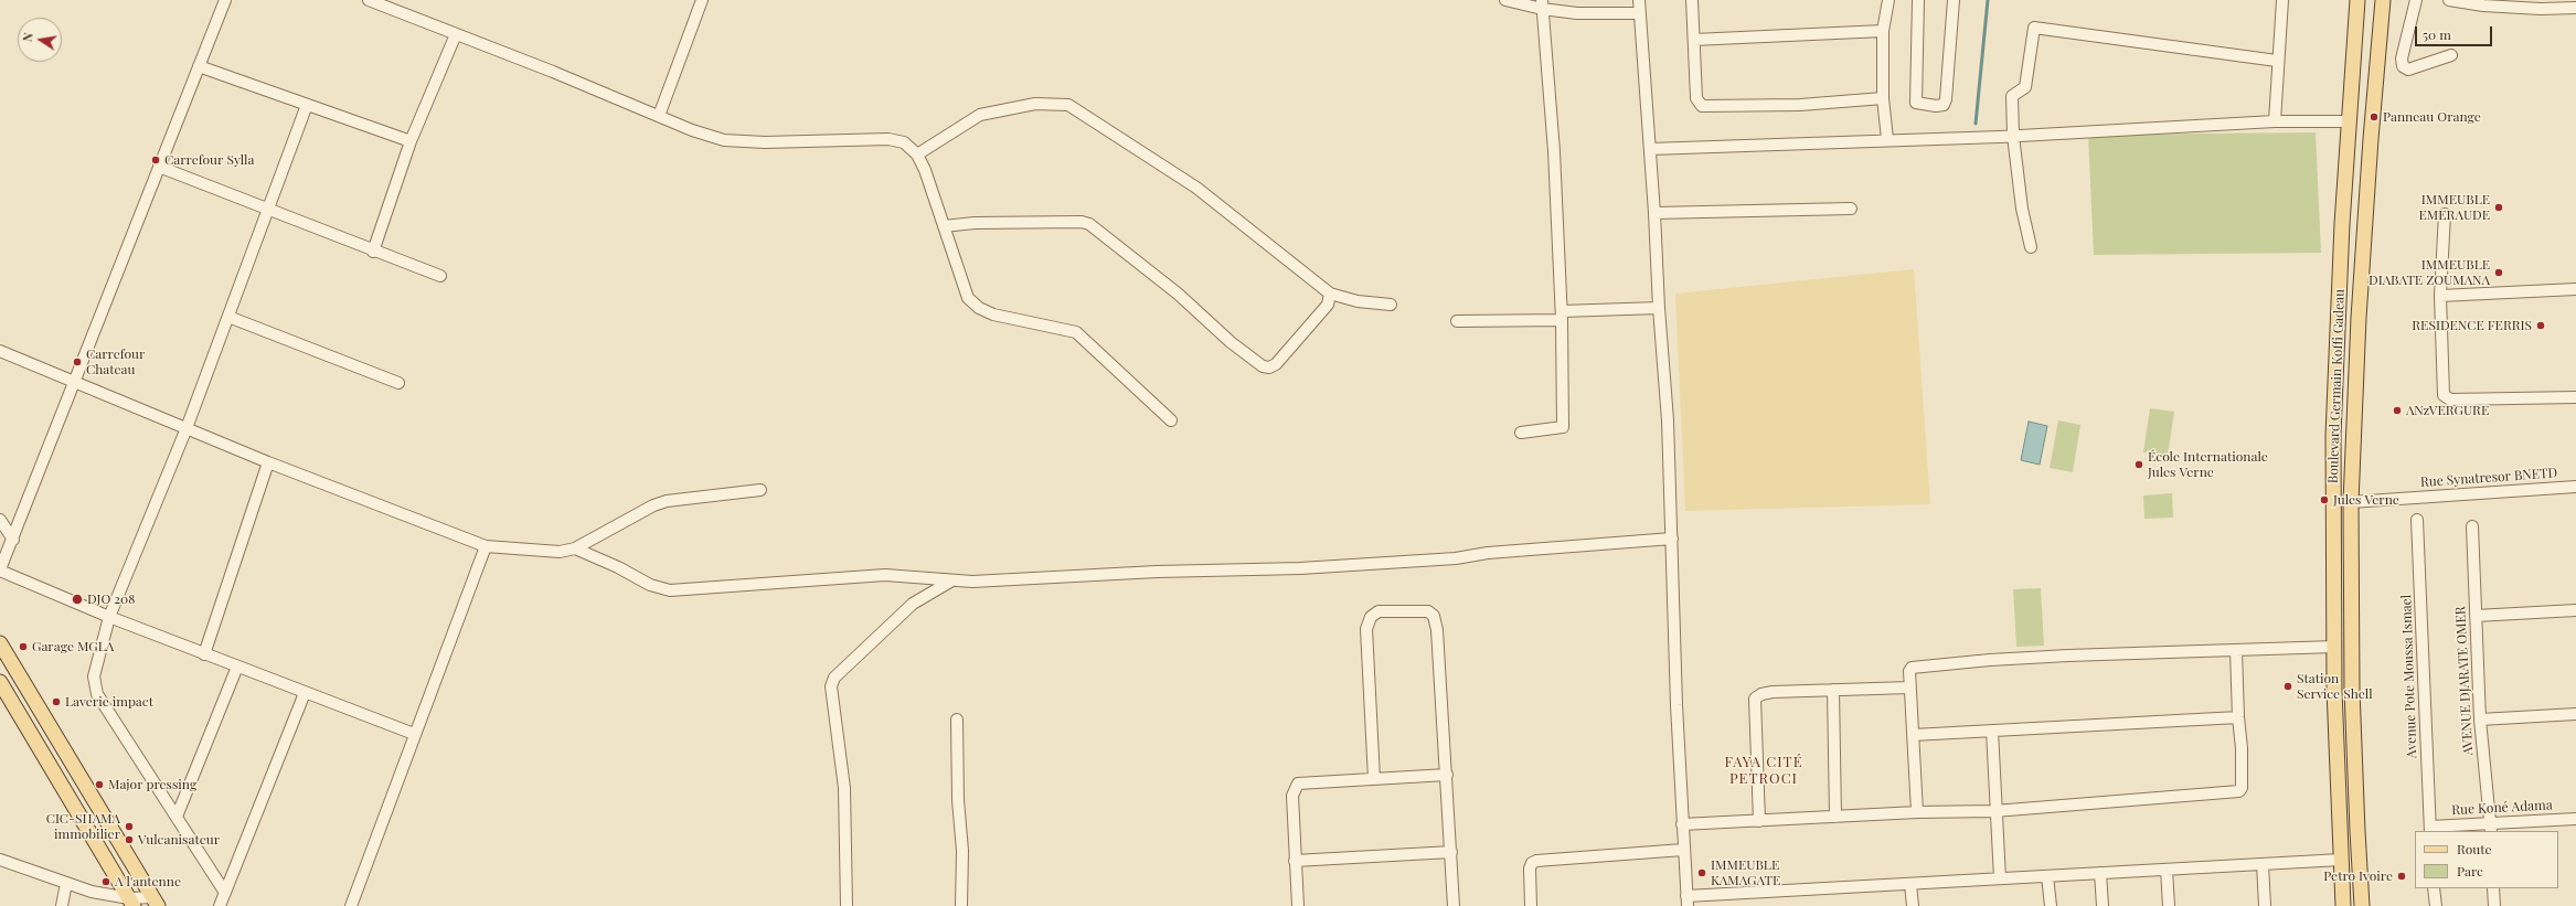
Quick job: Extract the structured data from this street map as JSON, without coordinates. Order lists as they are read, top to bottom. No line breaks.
{"streets":{"main road":["Boulevard Germain Koffi Gadeau"],"street":["Rue Synatresor BNETD","Avenue Pote Moussa Ismael","AVENUE DJARATE OMER","Rue Koné Adama"]},"crossings":[["Boulevard Germain Koffi Gadeau","Rue Synatresor BNETD"],["Avenue Pote Moussa Ismael","Rue Koné Adama"],["AVENUE DJARATE OMER","Rue Koné Adama"]],"districts":["FAYA CITÉ PETROCI"],"places":["Panneau Orange","Carrefour Sylla","IMMEUBLE EMERAUDE","IMMEUBLE DIABATE ZOUMANA","RESIDENCE FERRIS","Carrefour Chateau","ANzVERGURE","École Internationale Jules Verne","Jules Verne","DJO 208","Garage MGLA","Station Service Shell","Laverie impact","Major pressing","CIC-SHAMA immobilier","Vulcanisateur","IMMEUBLE KAMAGATE","Petro Ivoire","A l'antenne"],"legend":["Route","Parc"],"scale_bar":"50 m","north":"left"}
